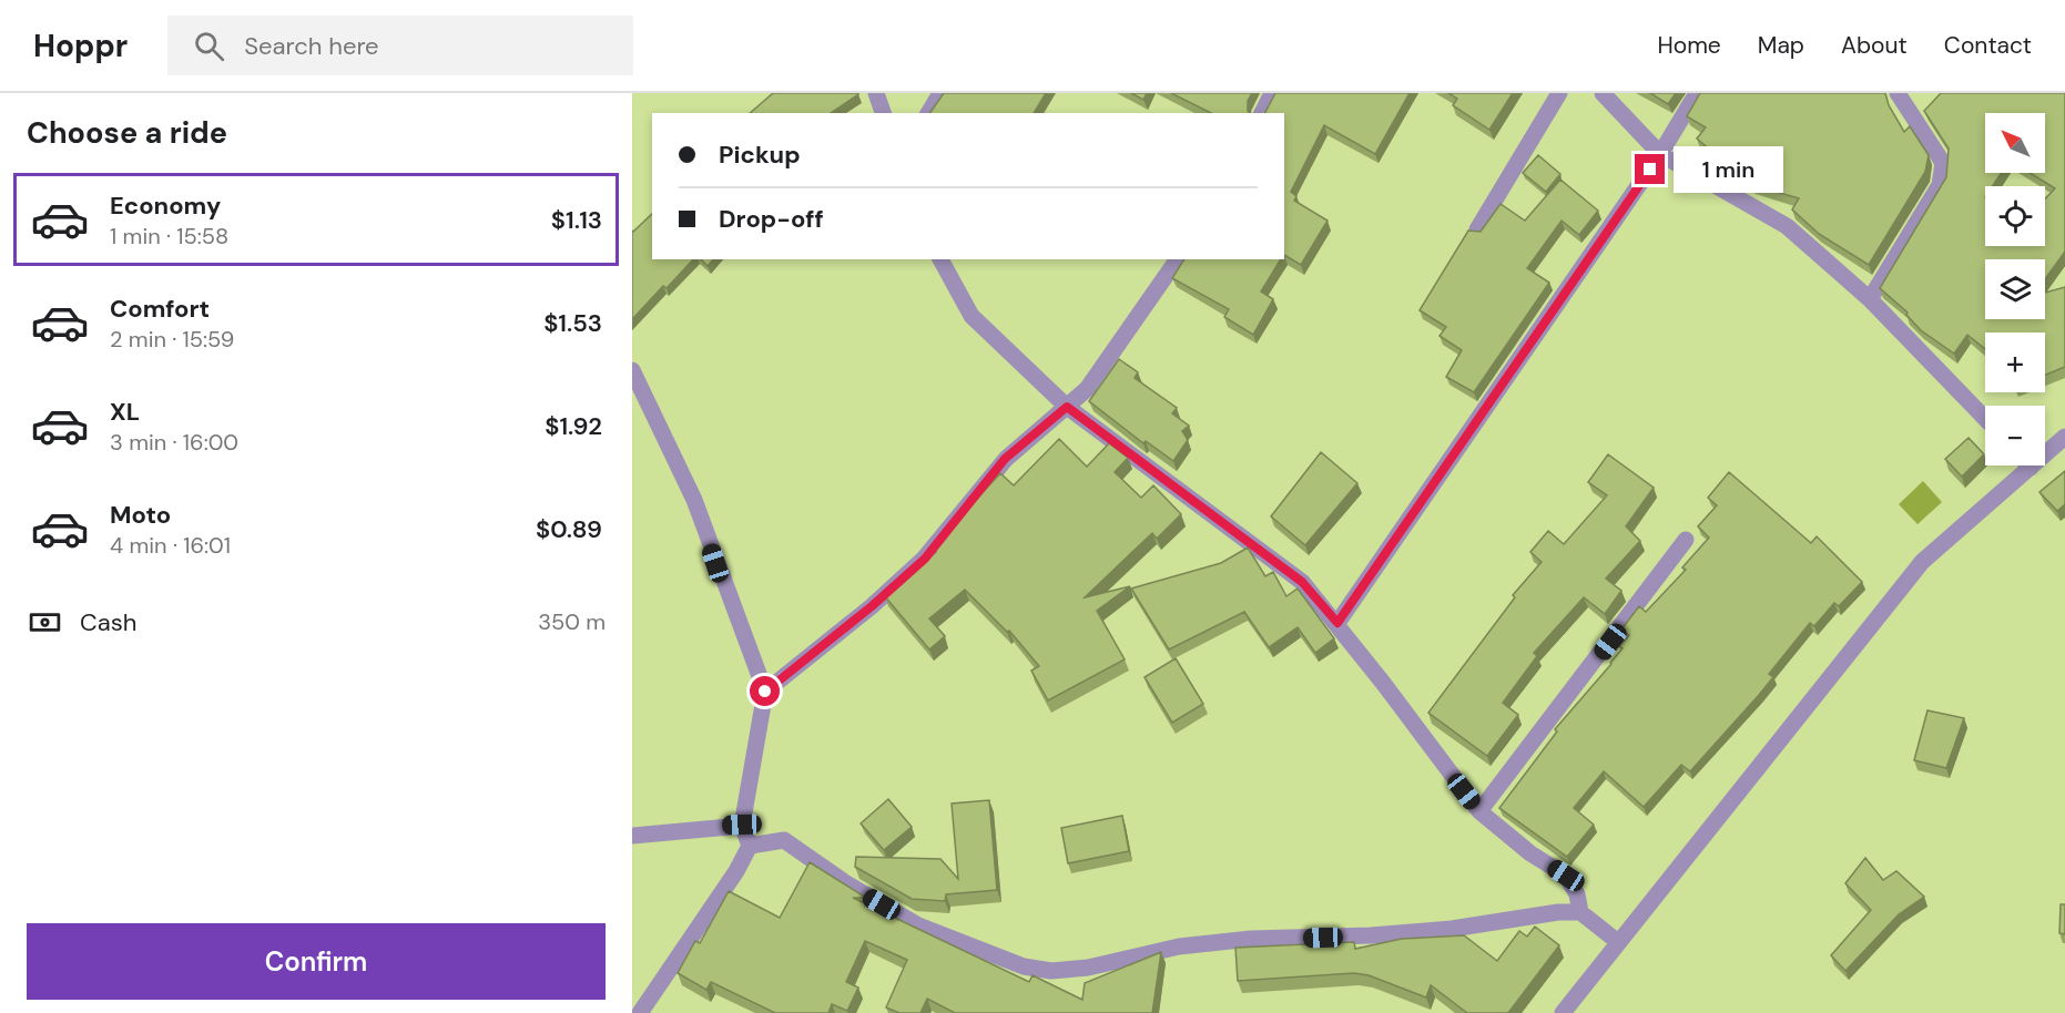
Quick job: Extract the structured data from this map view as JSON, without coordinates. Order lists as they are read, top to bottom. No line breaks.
{"north":"top left","page":{"header":"Hoppr","search":"Search here","nav":["Home","Map","About","Contact"],"heading":"Choose a ride","map_buttons":["+","−"],"banner":["Pickup","Drop-off"],"bubble":"1 min","list":[{"name":"Economy","note":"1 min · 15:58","value":"$1.13"},{"name":"Comfort","note":"2 min · 15:59","value":"$1.53"},{"name":"XL","note":"3 min · 16:00","value":"$1.92"},{"name":"Moto","note":"4 min · 16:01","value":"$0.89"}],"pay":["Cash","350 m"],"buttons":"Confirm"}}
